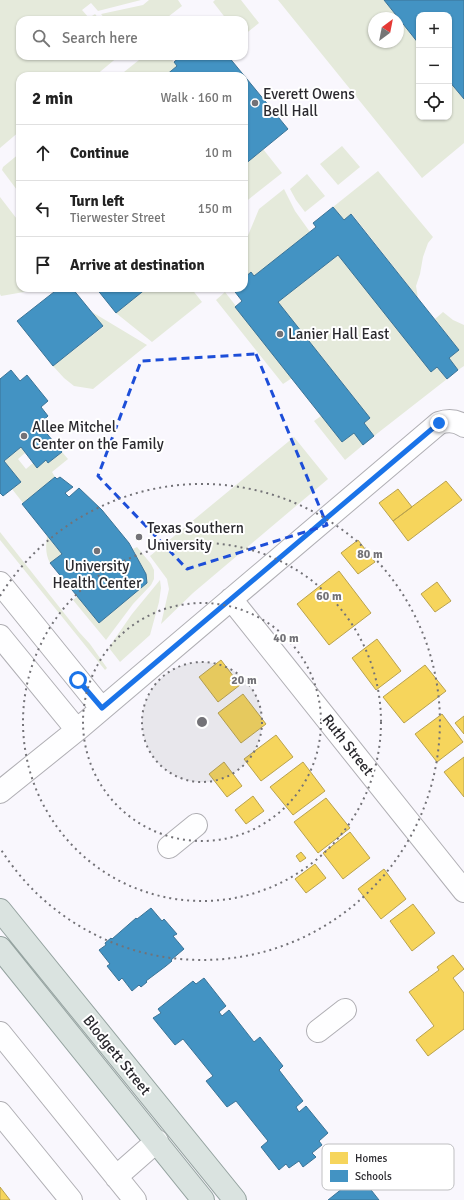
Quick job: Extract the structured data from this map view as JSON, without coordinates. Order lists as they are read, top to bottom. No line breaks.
{"streets":{"main road":["Blodgett Street"],"street":["Ruth Street"]},"places":["Everett Owens Bell Hall","Lanier Hall East","Allee Mitchel Center on the Family","Texas Southern University","University Health Center"],"legend":["Homes","Schools"],"north":"top right","page":{"map_buttons":["+","−"],"search":"Search here","heading":["2 min","Walk · 160 m"],"list":[["Continue","10 m"],["Turn left","Tierwester Street","150 m"],"Arrive at destination"]},"rings":["80 m","60 m","40 m","20 m"]}
